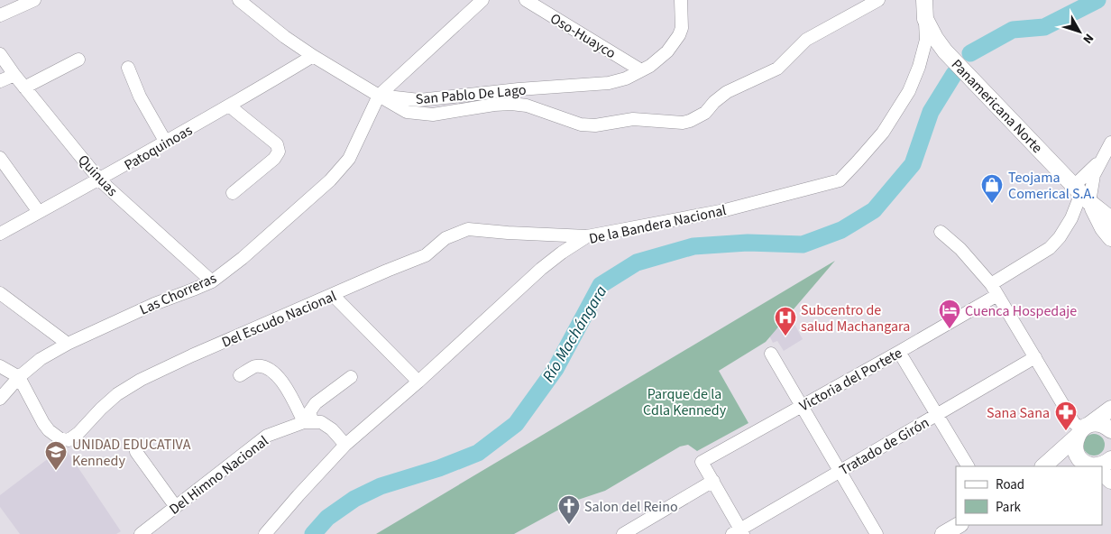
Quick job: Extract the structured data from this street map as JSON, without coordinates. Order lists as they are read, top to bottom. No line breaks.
{"streets":{"main road":["Panamericana Norte"],"street":["Oso-Huayco","San Pablo De Lago","Patoquinoas","Quinuas","De la Bandera Nacional","Las Chorreras","Del Escudo Nacional","Victoria del Portete","Tratado de Girón","Del Himno Nacional"]},"crossings":[["Oso-Huayco","San Pablo De Lago"],["San Pablo De Lago","Patoquinoas"],["San Pablo De Lago","Las Chorreras"],["Panamericana Norte","De la Bandera Nacional"],["Panamericana Norte","Victoria del Portete"],["Patoquinoas","Quinuas"],["Quinuas","Las Chorreras"],["De la Bandera Nacional","Del Escudo Nacional"],["Las Chorreras","Del Escudo Nacional"]],"water":["Río Machángara"],"parks":["Parque de la Cdla Kennedy"],"places":{"shop":["Teojama Comerical S.A."],"hotel":["Cuenca Hospedaje"],"hospital":["Subcentro de salud Machangara"],"pharmacy":["Sana Sana"],"school or university":["UNIDAD EDUCATIVA Kennedy"],"church":["Salon del Reino"]},"legend":["Road","Park"],"north":"bottom right"}
